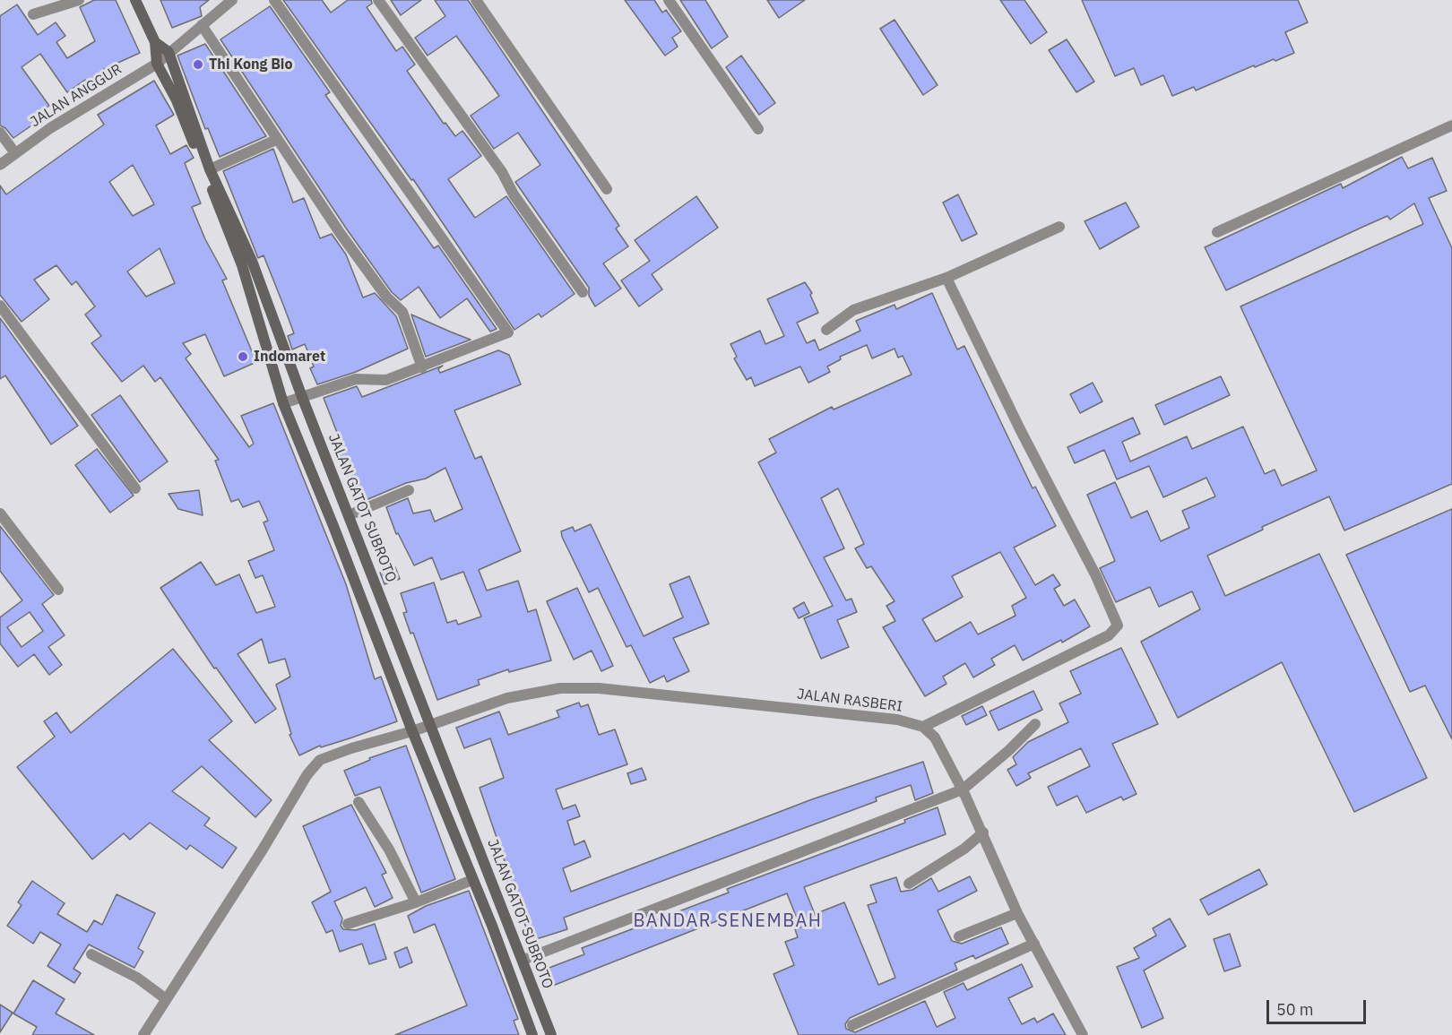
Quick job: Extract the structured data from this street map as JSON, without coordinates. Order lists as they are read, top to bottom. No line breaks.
{"streets":{"main road":["JALAN GATOT SUBROTO"],"street":["JALAN ANGGUR","JALAN RASBERI"]},"crossings":[["JALAN ANGGUR","JALAN GATOT SUBROTO"],["JALAN GATOT SUBROTO","JALAN RASBERI"]],"districts":["BANDAR SENEMBAH"],"places":["Thi Kong Bio","Indomaret"],"scale_bar":"50 m"}
